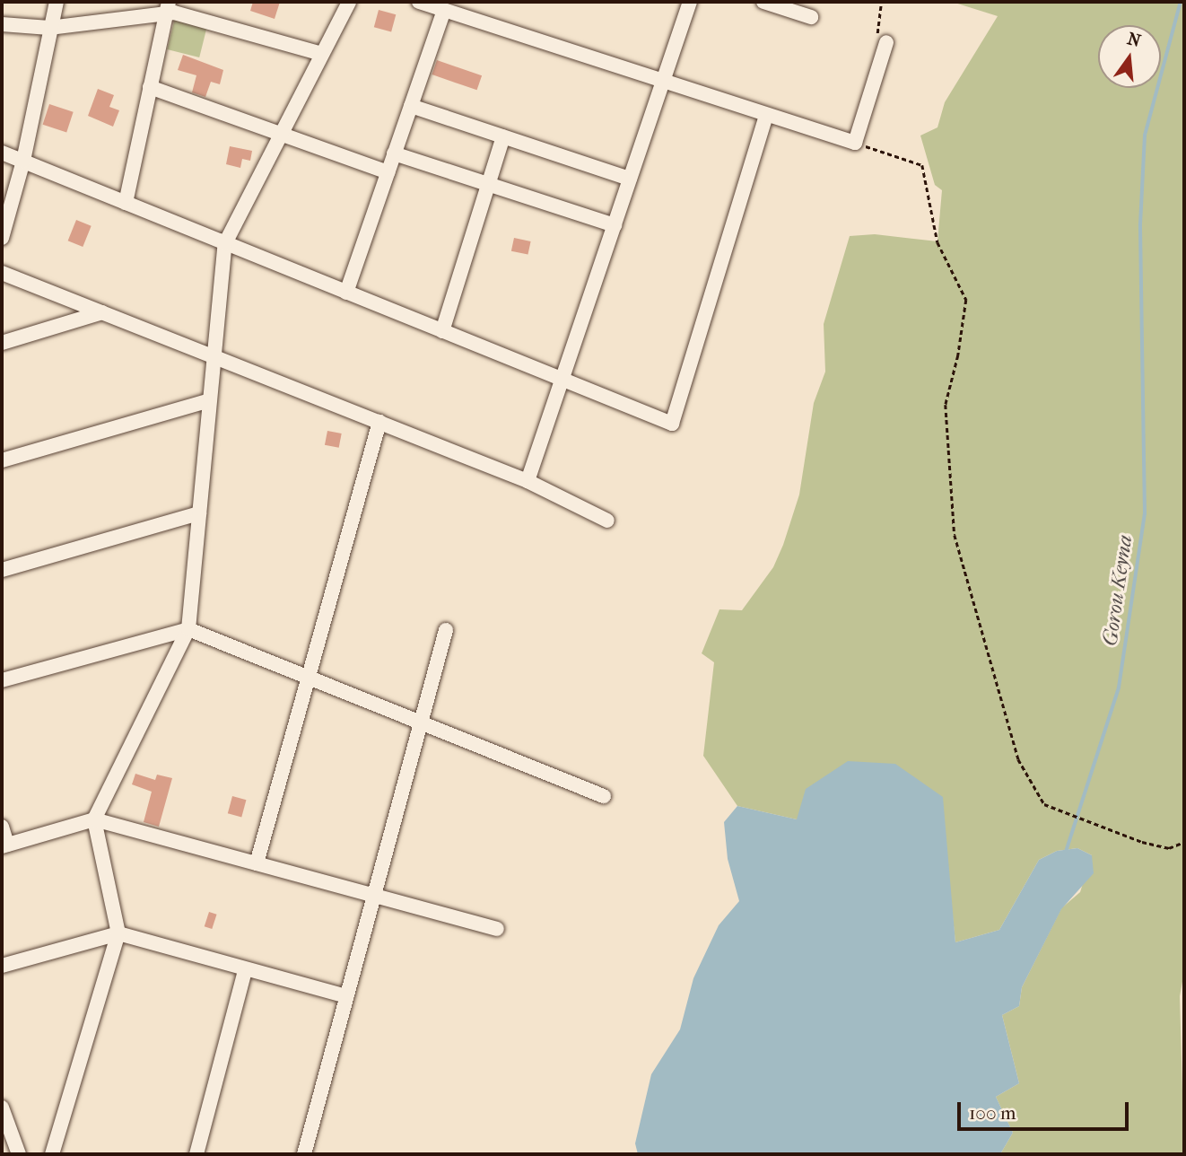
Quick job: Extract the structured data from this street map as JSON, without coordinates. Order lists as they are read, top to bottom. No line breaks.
{"water":["Gorou Keyna"],"scale_bar":"100 m","north":"top"}
